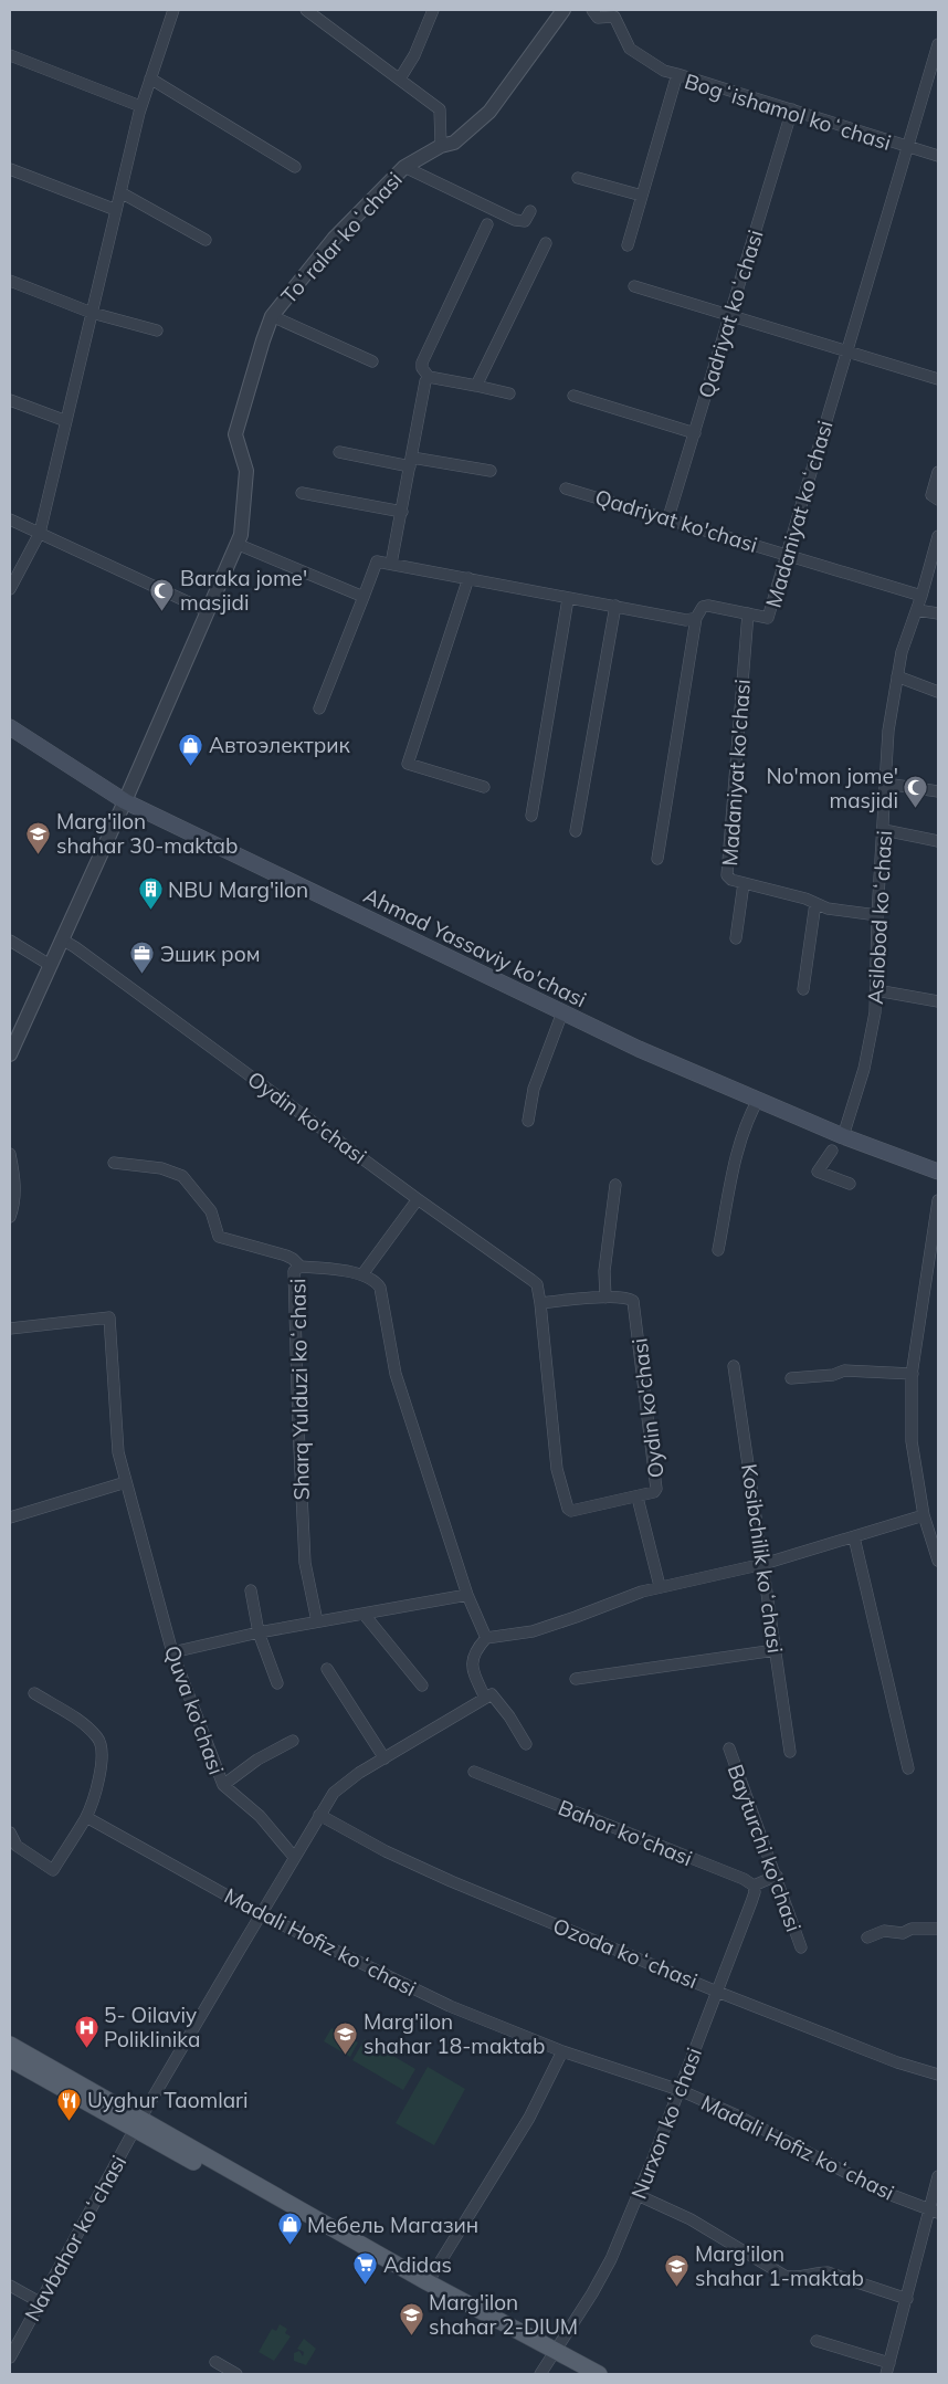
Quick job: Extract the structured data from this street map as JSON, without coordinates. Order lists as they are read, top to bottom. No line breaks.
{"streets":{"main road":["Ahmad Yassaviy ko'chasi"],"street":["Bogʻishamol koʻchasi","Toʻralar koʻchasi","Qadriyat koʻchasi","Madaniyat koʻchasi","Qadriyat ko'chasi","Madaniyat ko'chasi","Asilobod koʻchasi","Oydin ko'chasi","Sharq Yulduzi koʻchasi","Kosibchilik koʻchasi","Quva ko'chasi","Bahor ko'chasi","Bayturchi ko'chasi","Madali Hofiz koʻchasi","Ozoda koʻchasi","Nurxon koʻchasi","Navbahor koʻchasi"]},"crossings":[["Bogʻishamol koʻchasi","Qadriyat koʻchasi"],["Bogʻishamol koʻchasi","Madaniyat koʻchasi"],["Toʻralar koʻchasi","Ahmad Yassaviy ko'chasi"],["Toʻralar koʻchasi","Oydin ko'chasi"],["Qadriyat koʻchasi","Qadriyat ko'chasi"],["Madaniyat koʻchasi","Qadriyat ko'chasi"],["Madaniyat koʻchasi","Madaniyat ko'chasi"],["Qadriyat ko'chasi","Asilobod koʻchasi"],["Madaniyat ko'chasi","Asilobod koʻchasi"],["Asilobod koʻchasi","Ahmad Yassaviy ko'chasi"],["Quva ko'chasi","Navbahor koʻchasi"],["Bahor ko'chasi","Nurxon koʻchasi"],["Madali Hofiz koʻchasi","Nurxon koʻchasi"],["Madali Hofiz koʻchasi","Navbahor koʻchasi"],["Ozoda koʻchasi","Nurxon koʻchasi"]],"places":{"mosque":["Baraka jome' masjidi","No'mon jome' masjidi"],"shop":["Автоэлектрик","Мебель Магазин"],"school or university":["Marg'ilon shahar 30-maktab","Marg'ilon shahar 18-maktab","Marg'ilon shahar 1-maktab","Marg'ilon shahar 2-DIUM"],"building":["NBU Marg'ilon"],"office":["Эшик ром"],"hospital":["5- Oilaviy Poliklinika"],"restaurant":["Uyghur Taomlari"],"supermarket":["Adidas"]}}
